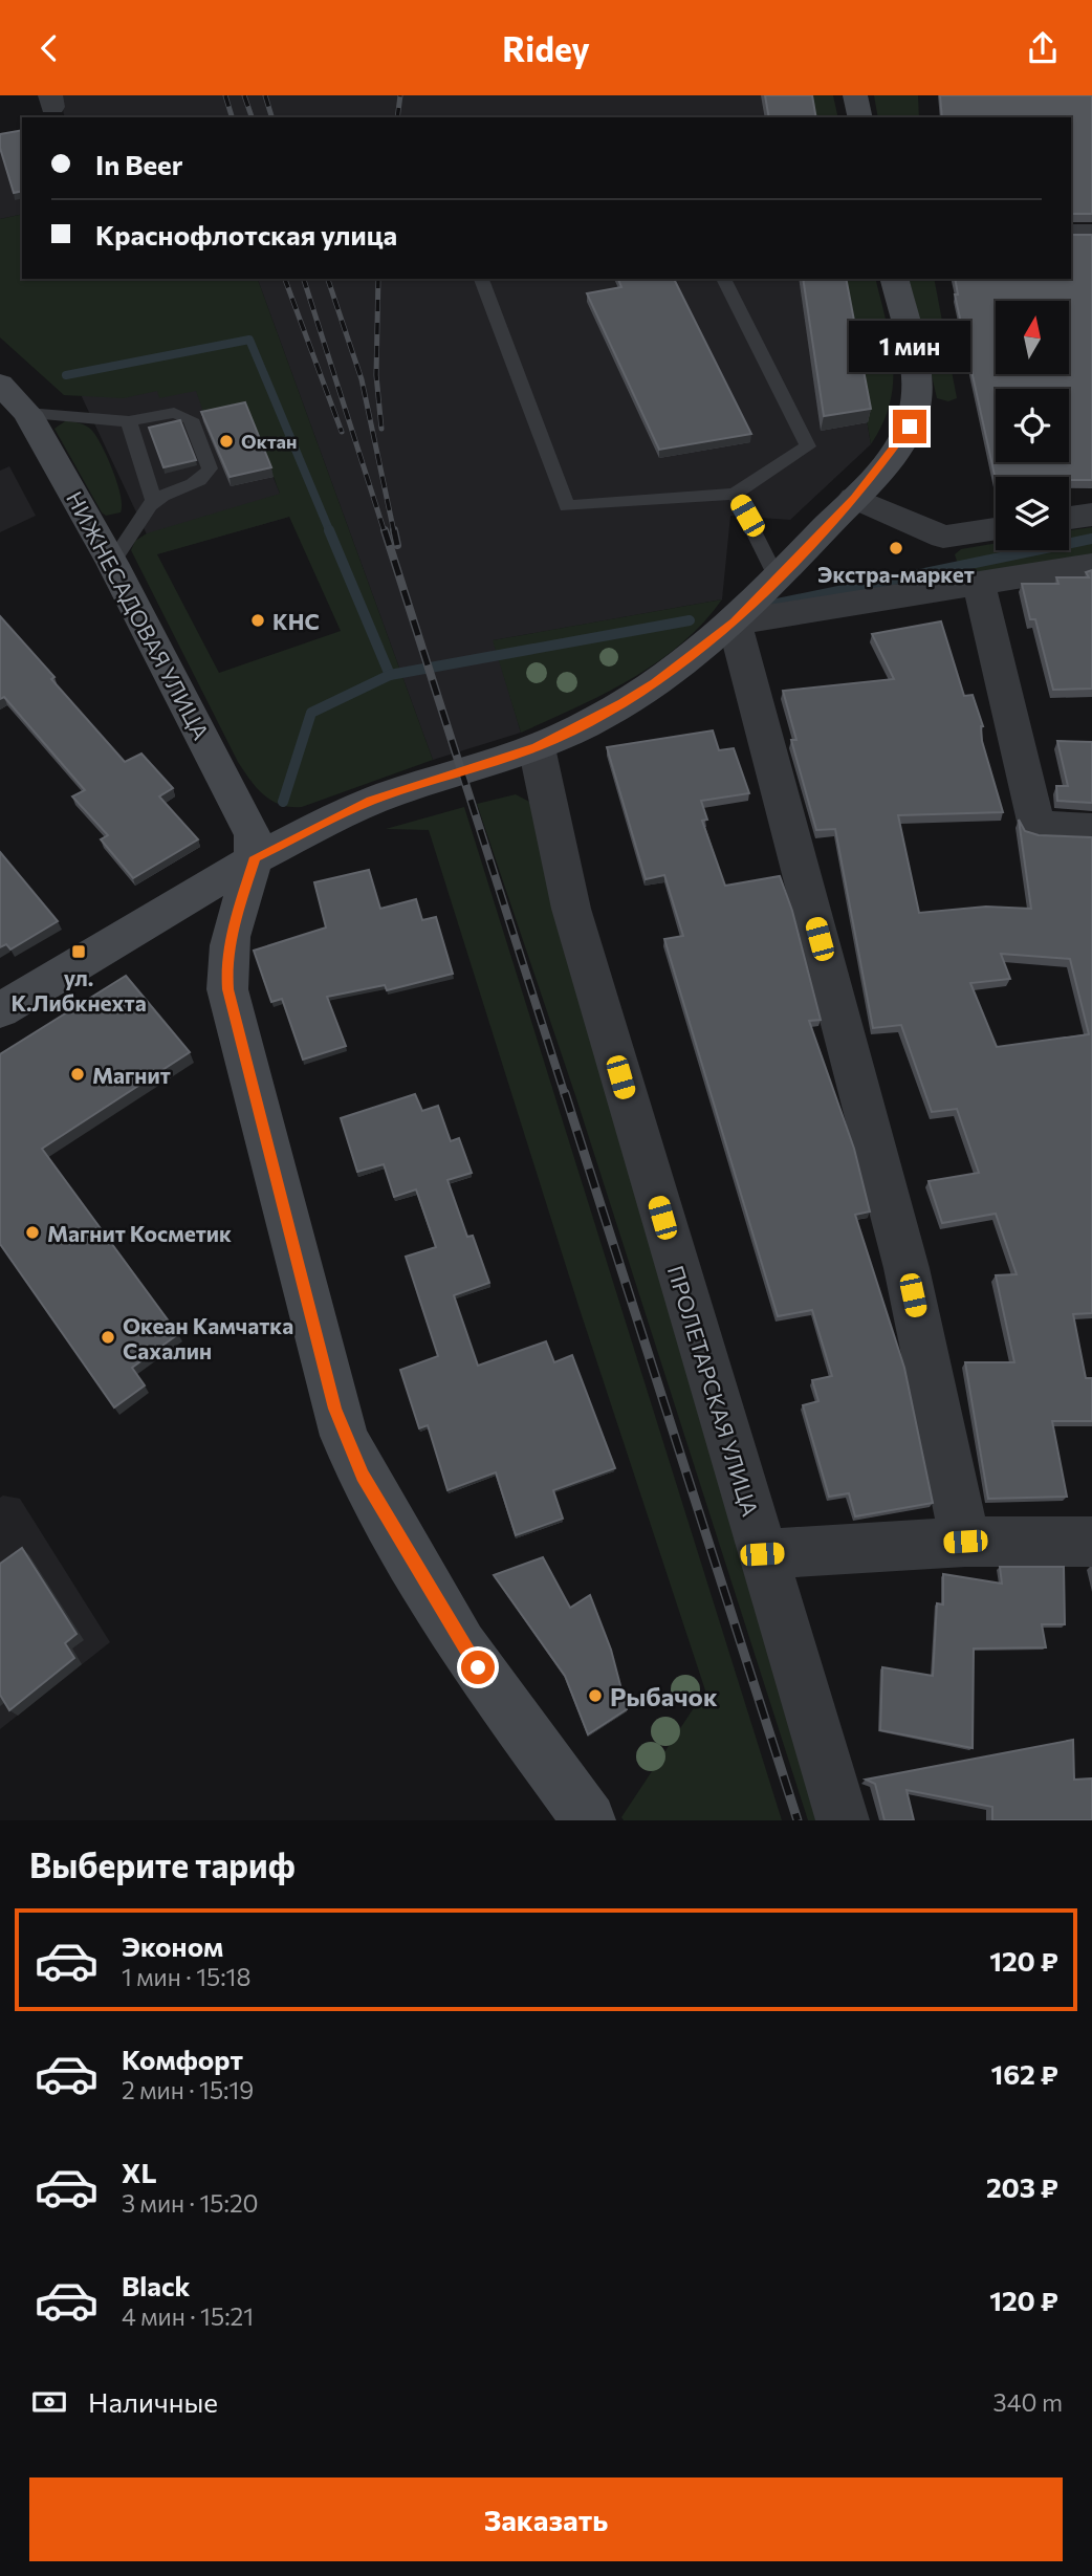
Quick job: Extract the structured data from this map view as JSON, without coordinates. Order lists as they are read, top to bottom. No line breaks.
{"streets":{"street":["НИЖНЕСАДОВАЯ УЛИЦА","ПРОЛЕТАРСКАЯ УЛИЦА"]},"places":{"other":["Октан","Экстра-маркет","КНС","Магнит","Магнит Косметик","Океан Камчатка Сахалин","Рыбачок"],"transit":["ул. К.Либкнехта"]},"north":"top","page":{"header":"Ridey","banner":["In Beer","Краснофлотская улица"],"bubble":"1 мин","heading":"Выберите тариф","list":[{"name":"Эконом","note":"1 мин · 15:18","value":"120 ₽"},{"name":"Комфорт","note":"2 мин · 15:19","value":"162 ₽"},{"name":"XL","note":"3 мин · 15:20","value":"203 ₽"},{"name":"Black","note":"4 мин · 15:21","value":"120 ₽"}],"pay":["Наличные","340 m"],"buttons":"Заказать"}}
